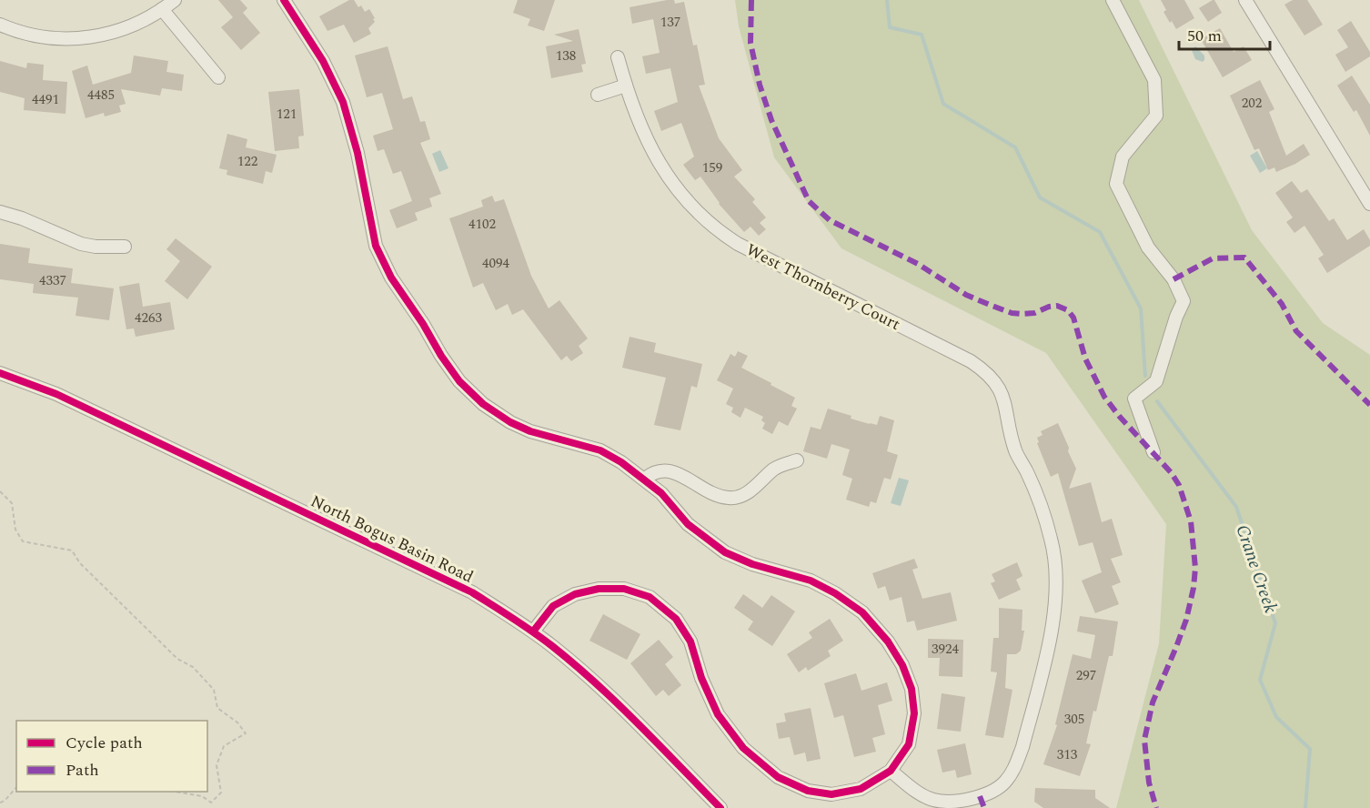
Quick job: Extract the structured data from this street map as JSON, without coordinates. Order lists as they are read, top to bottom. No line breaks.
{"streets":{"street":["West Thornberry Court","North Bogus Basin Road"]},"water":["Crane Creek"],"house_numbers":["137","138","4485","4491","202","121","122","159","4102","4094","4337","4263","3924","297","305","313"],"legend":["Cycle path","Path"],"scale_bar":"50 m"}
